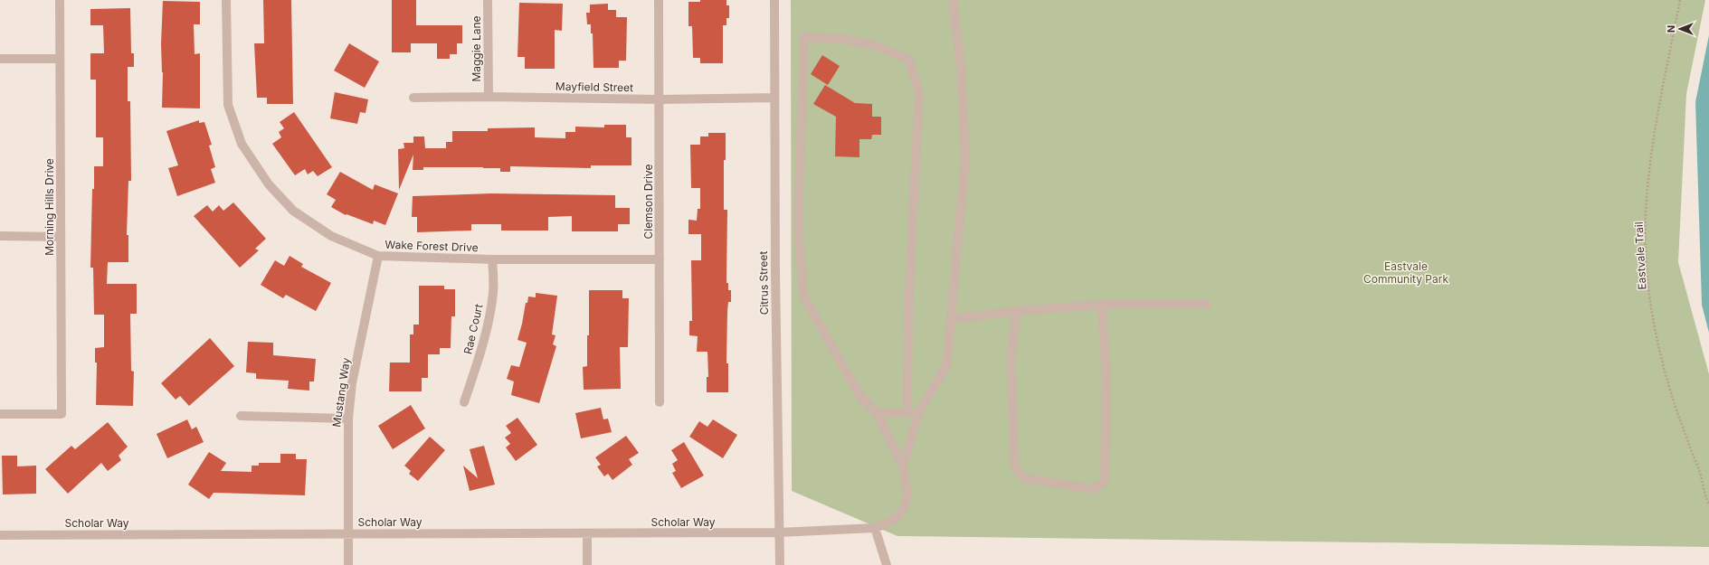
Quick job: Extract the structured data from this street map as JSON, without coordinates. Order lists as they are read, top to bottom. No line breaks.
{"streets":{"street":["Maggie Lane","Mayfield Street","Clemson Drive","Morning Hills Drive","Wake Forest Drive","Citrus Street","Rae Court","Mustang Way","Scholar Way"],"path":["Eastvale Trail"]},"crossings":[["Maggie Lane","Mayfield Street"],["Mayfield Street","Clemson Drive"],["Mayfield Street","Citrus Street"],["Clemson Drive","Wake Forest Drive"],["Wake Forest Drive","Rae Court"],["Wake Forest Drive","Mustang Way"],["Citrus Street","Scholar Way"],["Mustang Way","Scholar Way"]],"parks":["Eastvale Community Park"],"north":"left"}
